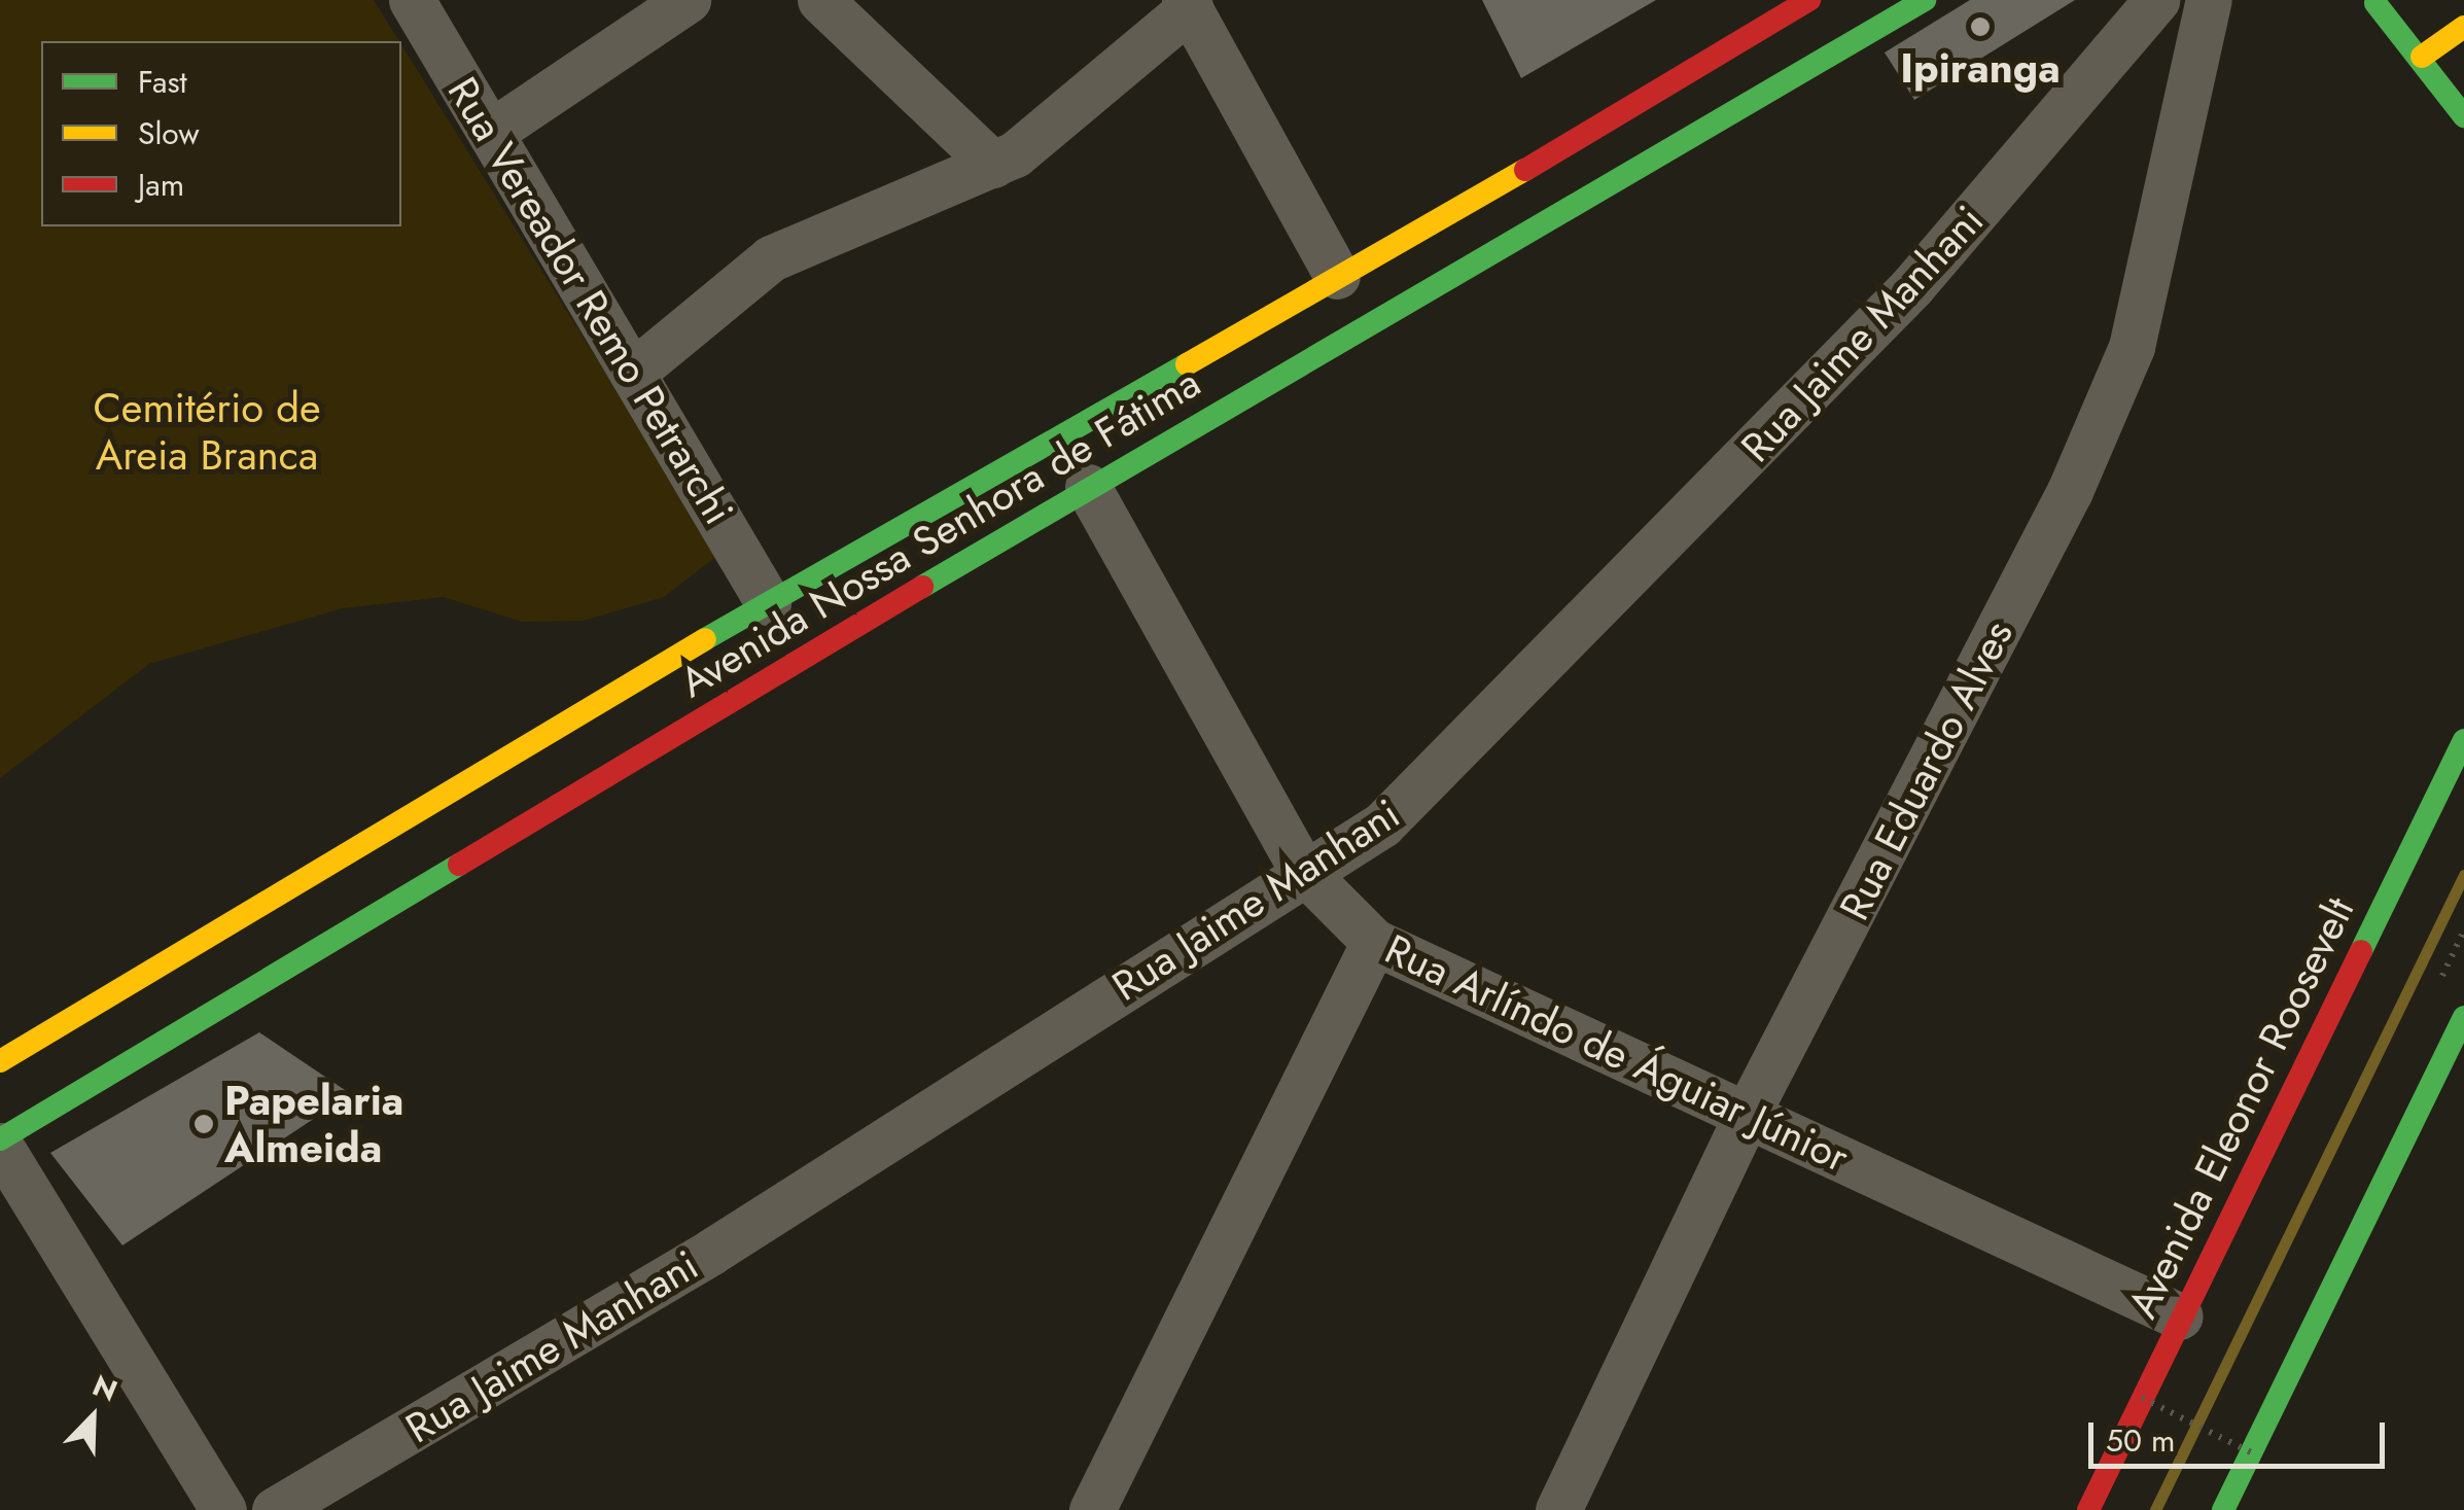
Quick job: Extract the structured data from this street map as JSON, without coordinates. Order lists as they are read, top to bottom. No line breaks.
{"streets":{"main road":["Avenida Nossa Senhora de Fátima","Avenida Eleonor Roosevelt"],"street":["Rua Vereador Remo Petrarchi","Rua Jaime Manhani","Rua Eduardo Alves","Rua Arlíndo de Águiar Júnior"]},"crossings":[["Rua Vereador Remo Petrarchi","Avenida Nossa Senhora de Fátima"],["Rua Jaime Manhani","Rua Arlíndo de Águiar Júnior"],["Avenida Nossa Senhora de Fátima","Rua Arlíndo de Águiar Júnior"],["Rua Eduardo Alves","Rua Arlíndo de Águiar Júnior"],["Rua Arlíndo de Águiar Júnior","Avenida Eleonor Roosevelt"]],"parks":["Cemitério de Areia Branca"],"places":["Ipiranga","Papelaria Almeida"],"legend":["Fast","Slow","Jam"],"scale_bar":"50 m","north":"top right"}
